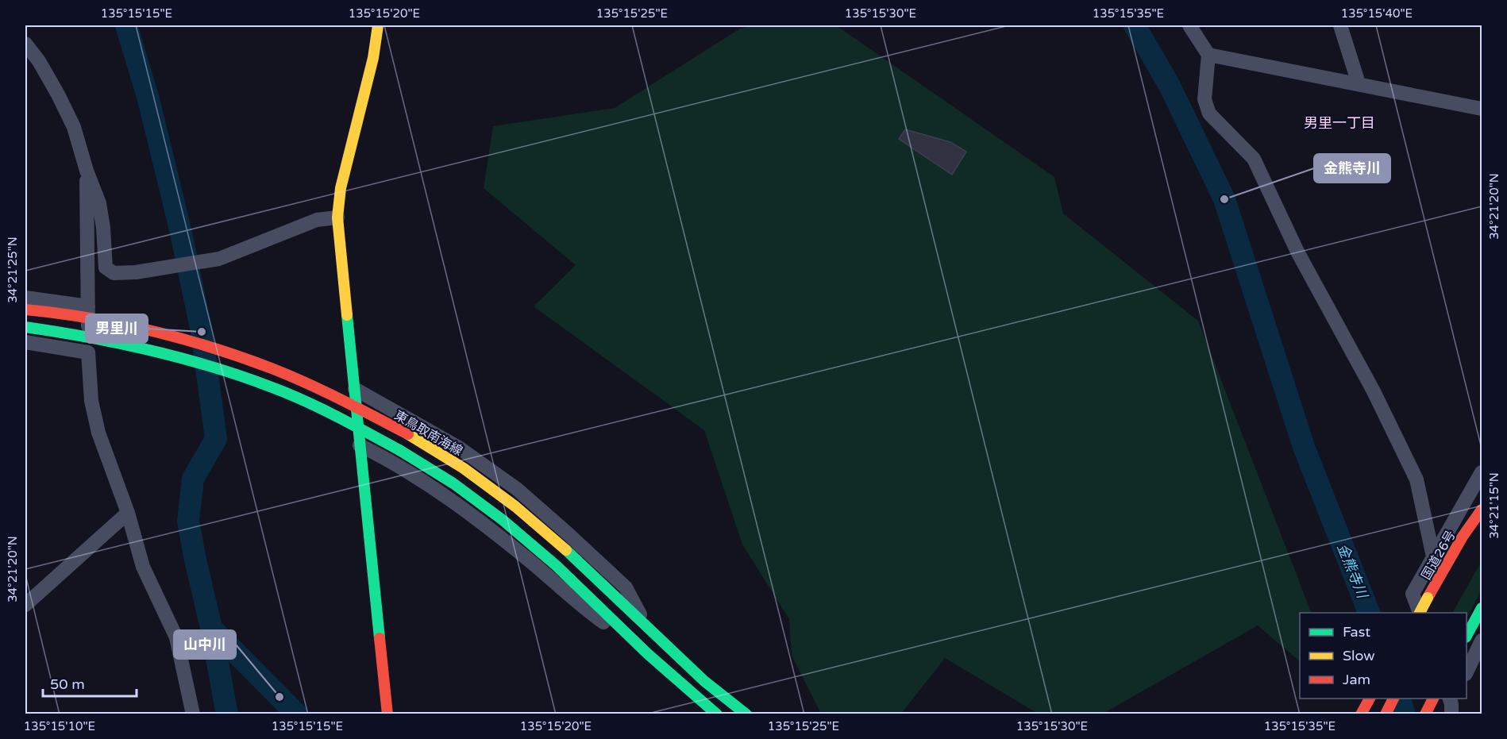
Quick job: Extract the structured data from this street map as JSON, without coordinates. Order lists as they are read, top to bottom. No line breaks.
{"streets":{"main road":["東鳥取南海線","国道26号"]},"districts":["男里一丁目"],"water":["金熊寺川"],"places":["金熊寺川","男里川","山中川"],"legend":["Fast","Slow","Jam"],"scale_bar":"50 m","coordinates":["135°15'15\"E","135°15'20\"E","135°15'25\"E","135°15'30\"E","135°15'35\"E","135°15'40\"E","34°21'20\"N","34°21'25\"N","34°21'15\"N","135°15'10\"E"]}
